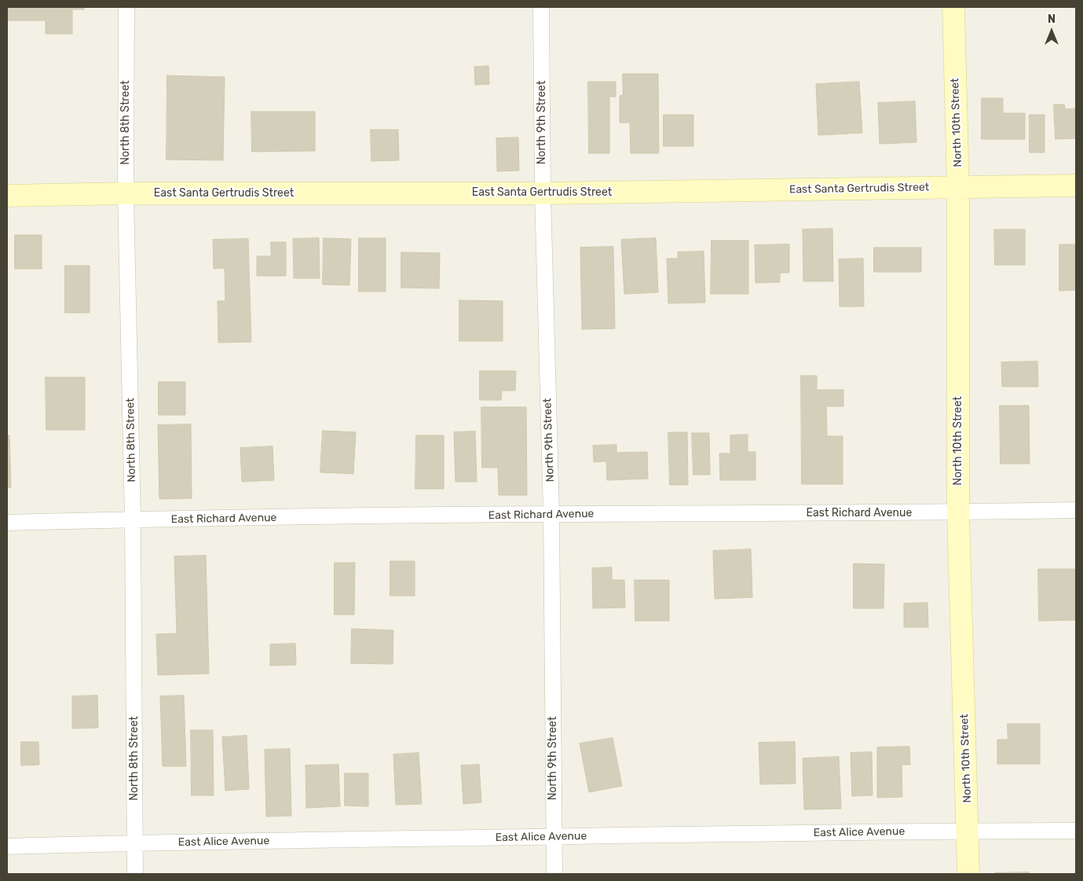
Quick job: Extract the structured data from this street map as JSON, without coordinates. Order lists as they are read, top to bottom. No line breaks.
{"streets":{"street":["North 8th Street","North 9th Street","North 10th Street","East Santa Gertrudis Street","East Richard Avenue","East Alice Avenue"]},"crossings":[["North 8th Street","East Santa Gertrudis Street"],["North 8th Street","East Richard Avenue"],["North 8th Street","East Alice Avenue"],["North 9th Street","East Santa Gertrudis Street"],["North 9th Street","East Richard Avenue"],["North 9th Street","East Alice Avenue"],["North 10th Street","East Santa Gertrudis Street"],["North 10th Street","East Richard Avenue"],["North 10th Street","East Alice Avenue"]],"north":"top"}
